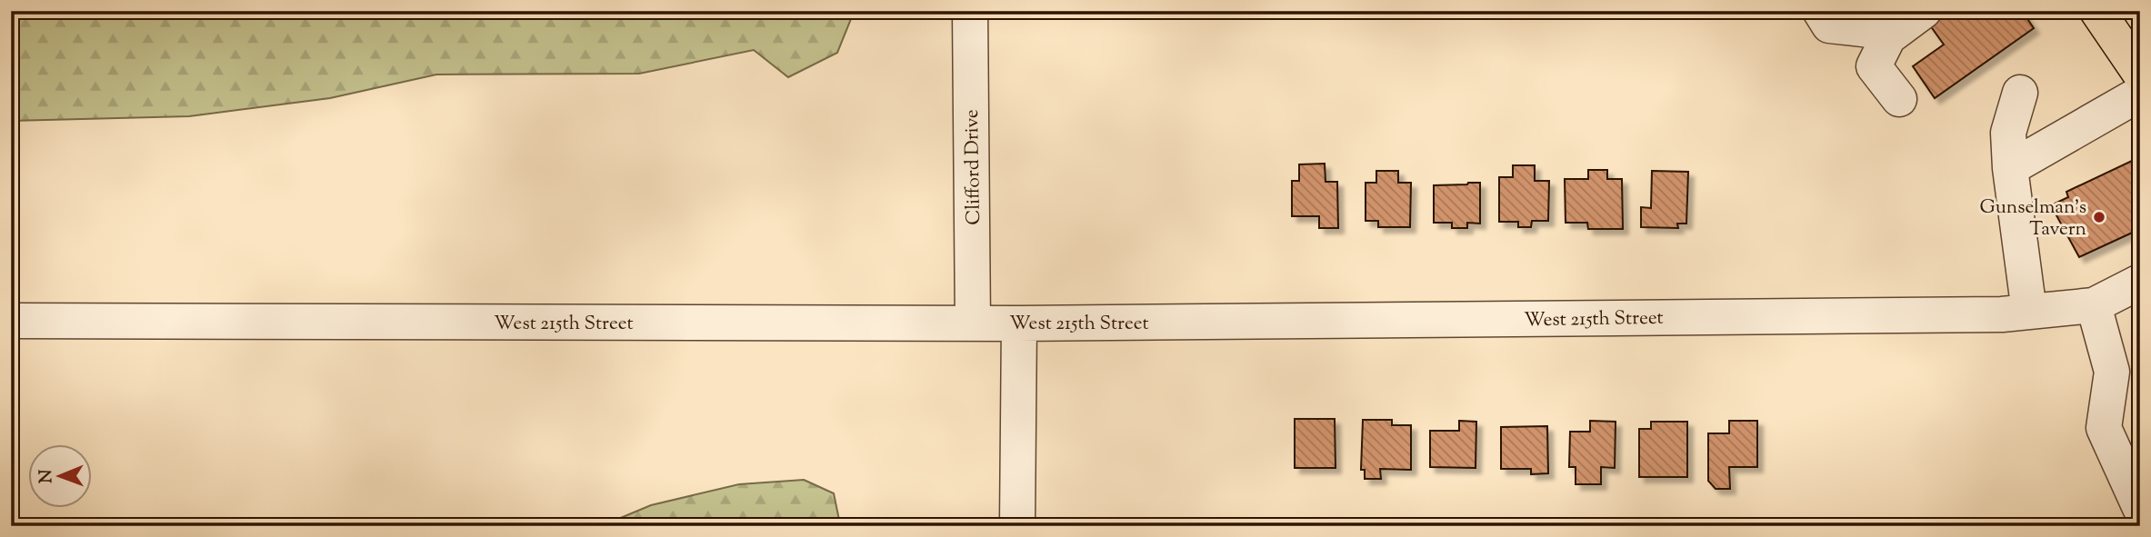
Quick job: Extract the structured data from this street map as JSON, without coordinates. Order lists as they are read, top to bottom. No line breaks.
{"streets":{"street":["Clifford Drive","West 215th Street"]},"crossings":[["Clifford Drive","West 215th Street"]],"places":["Gunselman's Tavern"],"north":"left"}
